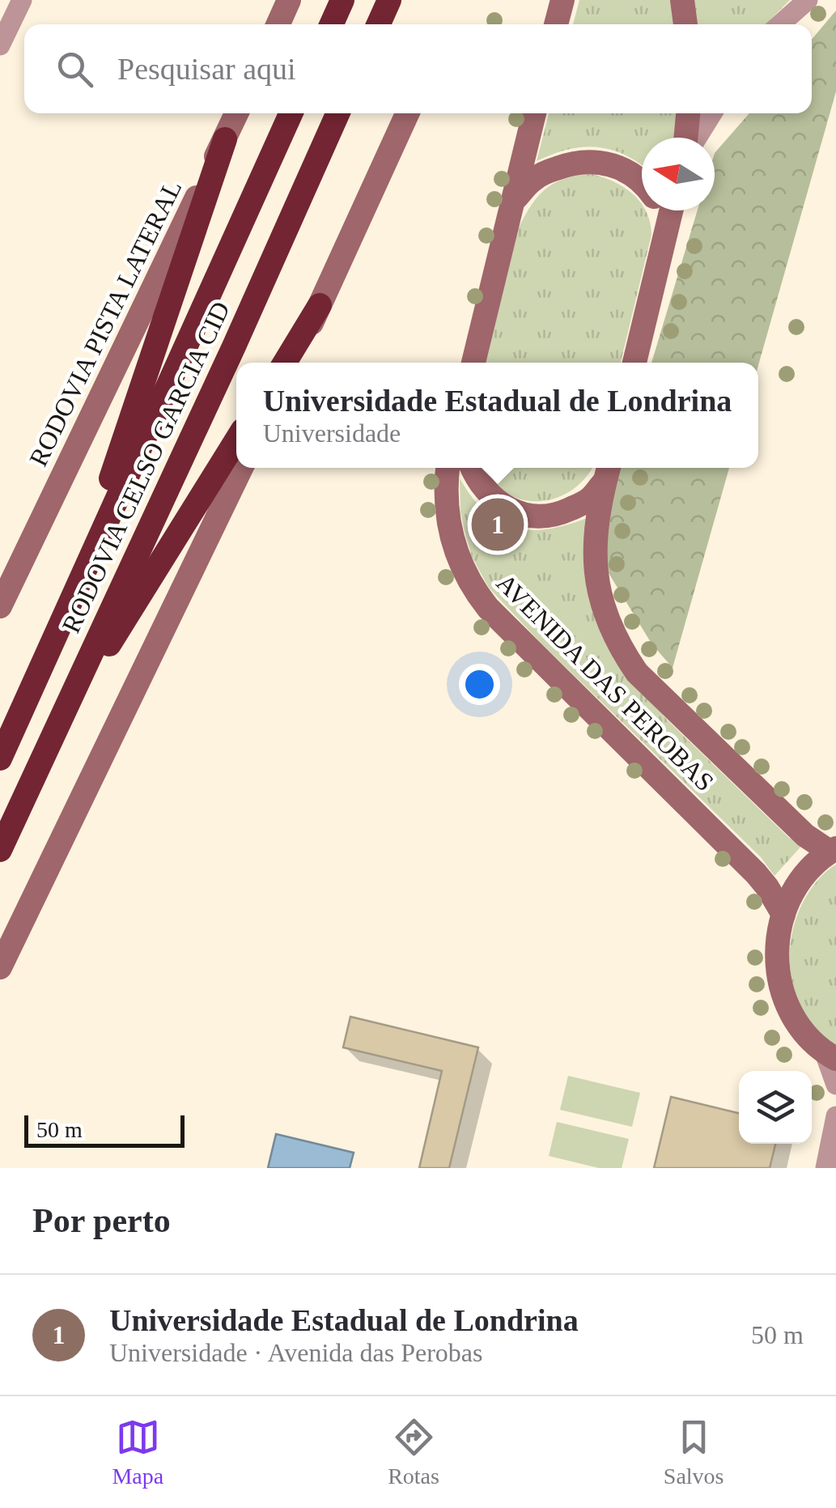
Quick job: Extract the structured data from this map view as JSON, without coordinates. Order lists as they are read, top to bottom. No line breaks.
{"streets":{"highway":["RODOVIA CELSO GARCIA CID"],"street":["RODOVIA PISTA LATERAL","AVENIDA DAS PEROBAS"]},"scale_bar":"50 m","north":"left","page":{"search":"Pesquisar aqui","popup":["Universidade Estadual de Londrina","Universidade"],"pins":"1","scale":"50 m","heading":"Por perto","list":[{"mark":"1","name":"Universidade Estadual de Londrina","note":"Universidade · Avenida das Perobas","value":"50 m"}],"nav":["Mapa","Rotas","Salvos"]}}
